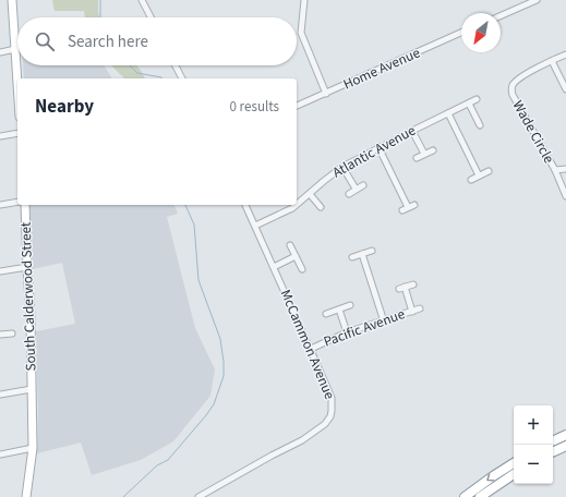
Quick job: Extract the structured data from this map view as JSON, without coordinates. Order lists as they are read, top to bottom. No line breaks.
{"streets":{"main road":["South Calderwood Street"],"street":["Home Avenue","Wade Circle","Atlantic Avenue","Pacific Avenue","McCammon Avenue"]},"crossings":[["Atlantic Avenue","McCammon Avenue"],["Pacific Avenue","McCammon Avenue"]],"north":"bottom left","page":{"search":"Search here","heading":["Nearby","0 results"],"map_buttons":["+","−"]}}
